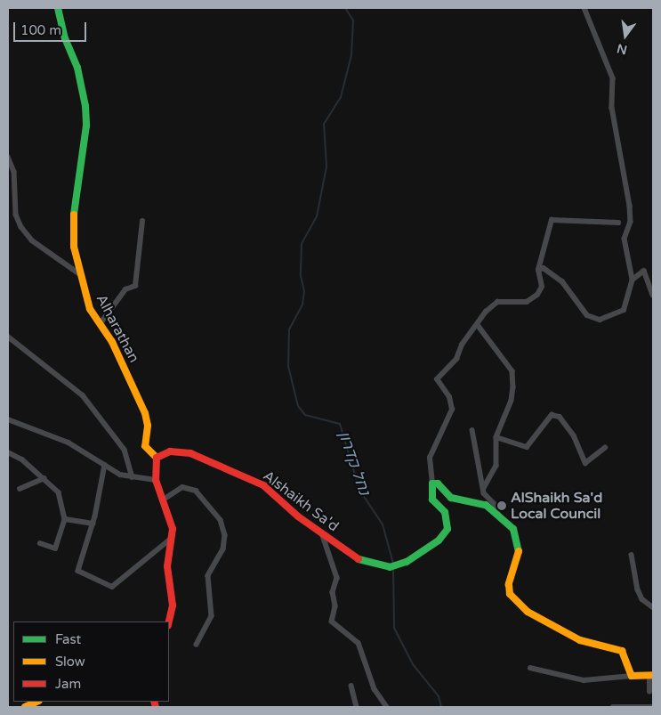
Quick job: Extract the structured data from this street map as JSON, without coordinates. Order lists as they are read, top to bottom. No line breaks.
{"streets":{"street":["Alharathan","Alshaikh Sa'd"]},"crossings":[["Alharathan","Alshaikh Sa'd"]],"water":["נחל קדרון"],"places":["AlShaikh Sa'd Local Council"],"legend":["Fast","Slow","Jam"],"scale_bar":"100 m","north":"bottom"}
